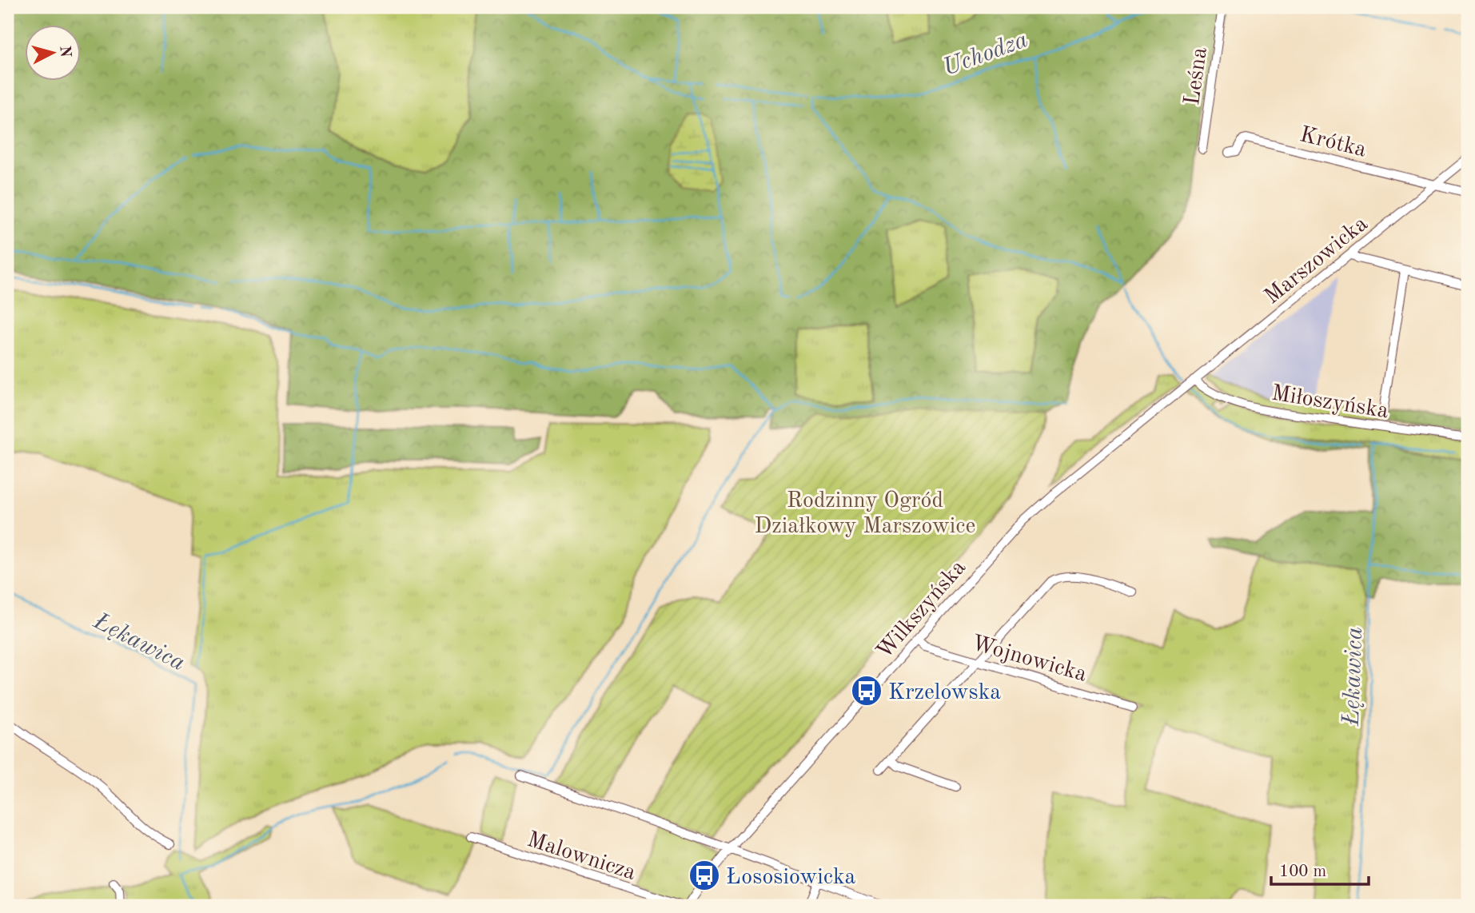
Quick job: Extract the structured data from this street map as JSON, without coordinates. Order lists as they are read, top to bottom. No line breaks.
{"streets":{"street":["Leśna","Krótka","Marszowicka","Miłoszyńska","Wilkszyńska","Wojnowicka","Malownicza"]},"crossings":[["Krótka","Marszowicka"],["Marszowicka","Miłoszyńska"],["Marszowicka","Wilkszyńska"],["Wilkszyńska","Wojnowicka"]],"water":["Uchodza","Łękawica"],"parks":["Rodzinny Ogród Działkowy Marszowice"],"places":{"bus stop":["Krzelowska","Łososiowicka"]},"scale_bar":"100 m","north":"right"}
